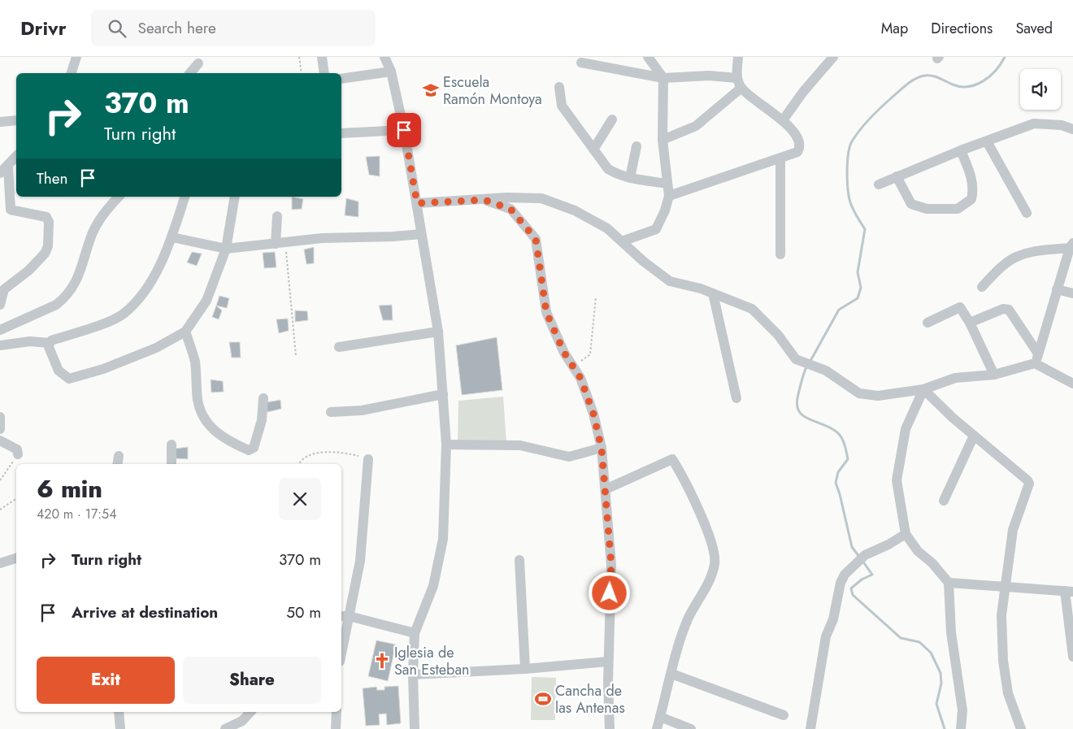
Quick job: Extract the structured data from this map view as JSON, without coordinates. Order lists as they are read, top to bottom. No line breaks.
{"places":{"school or university":["Escuela Ramón Montoya"],"church":["Iglesia de San Esteban"],"sports":["Cancha de las Antenas"]},"page":{"header":"Drivr","search":"Search here","nav":["Map","Directions","Saved"],"turn":["370 m","Turn right"],"then":"Then","heading":["6 min","420 m · 17:54"],"list":[{"name":"Turn right","value":"370 m"},{"name":"Arrive at destination","value":"50 m"}],"buttons":["Exit","Share"]}}
